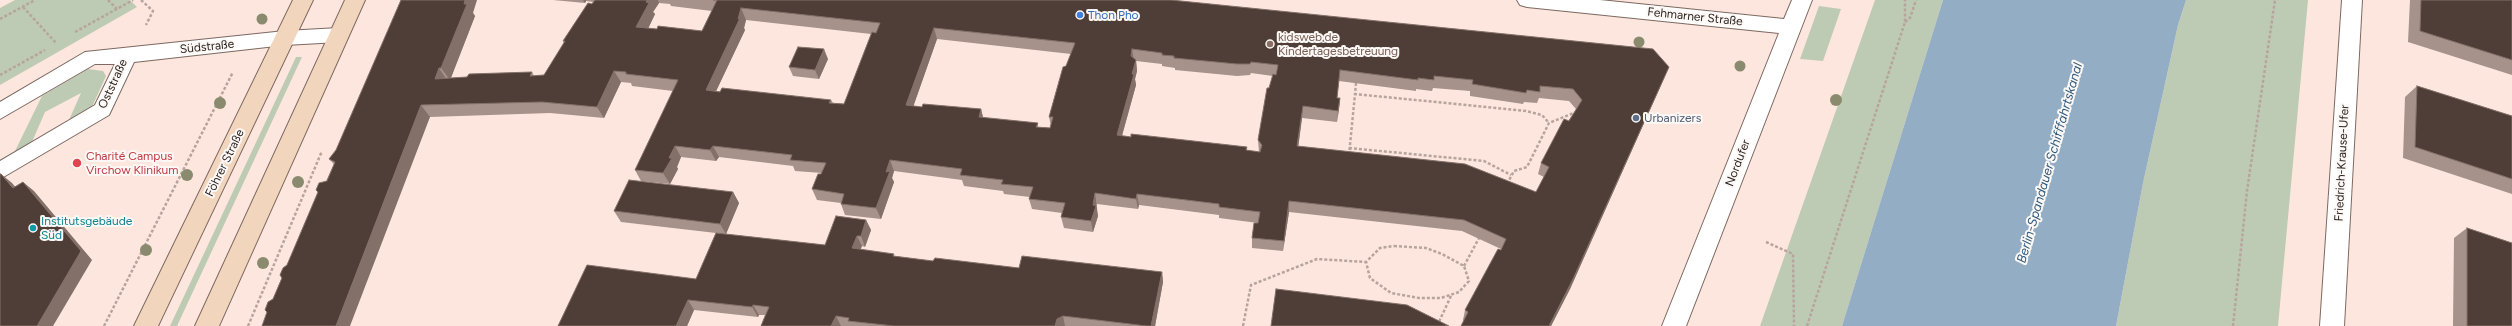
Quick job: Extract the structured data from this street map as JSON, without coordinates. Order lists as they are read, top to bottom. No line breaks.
{"streets":{"main road":["Föhrer Straße"],"street":["Fehmarner Straße","Nordufer","Friedrich-Krause-Ufer"],"lane":["Südstraße","Oststraße"]},"crossings":[["Fehmarner Straße","Nordufer"],["Südstraße","Oststraße"],["Südstraße","Föhrer Straße"]],"water":["Berlin-Spandauer Schifffahrtskanal"],"places":["Thon Pho","kidsweb.de Kindertagesbetreuung","Urbanizers","Charité Campus Virchow Klinikum","Institutsgebäude Süd"]}
